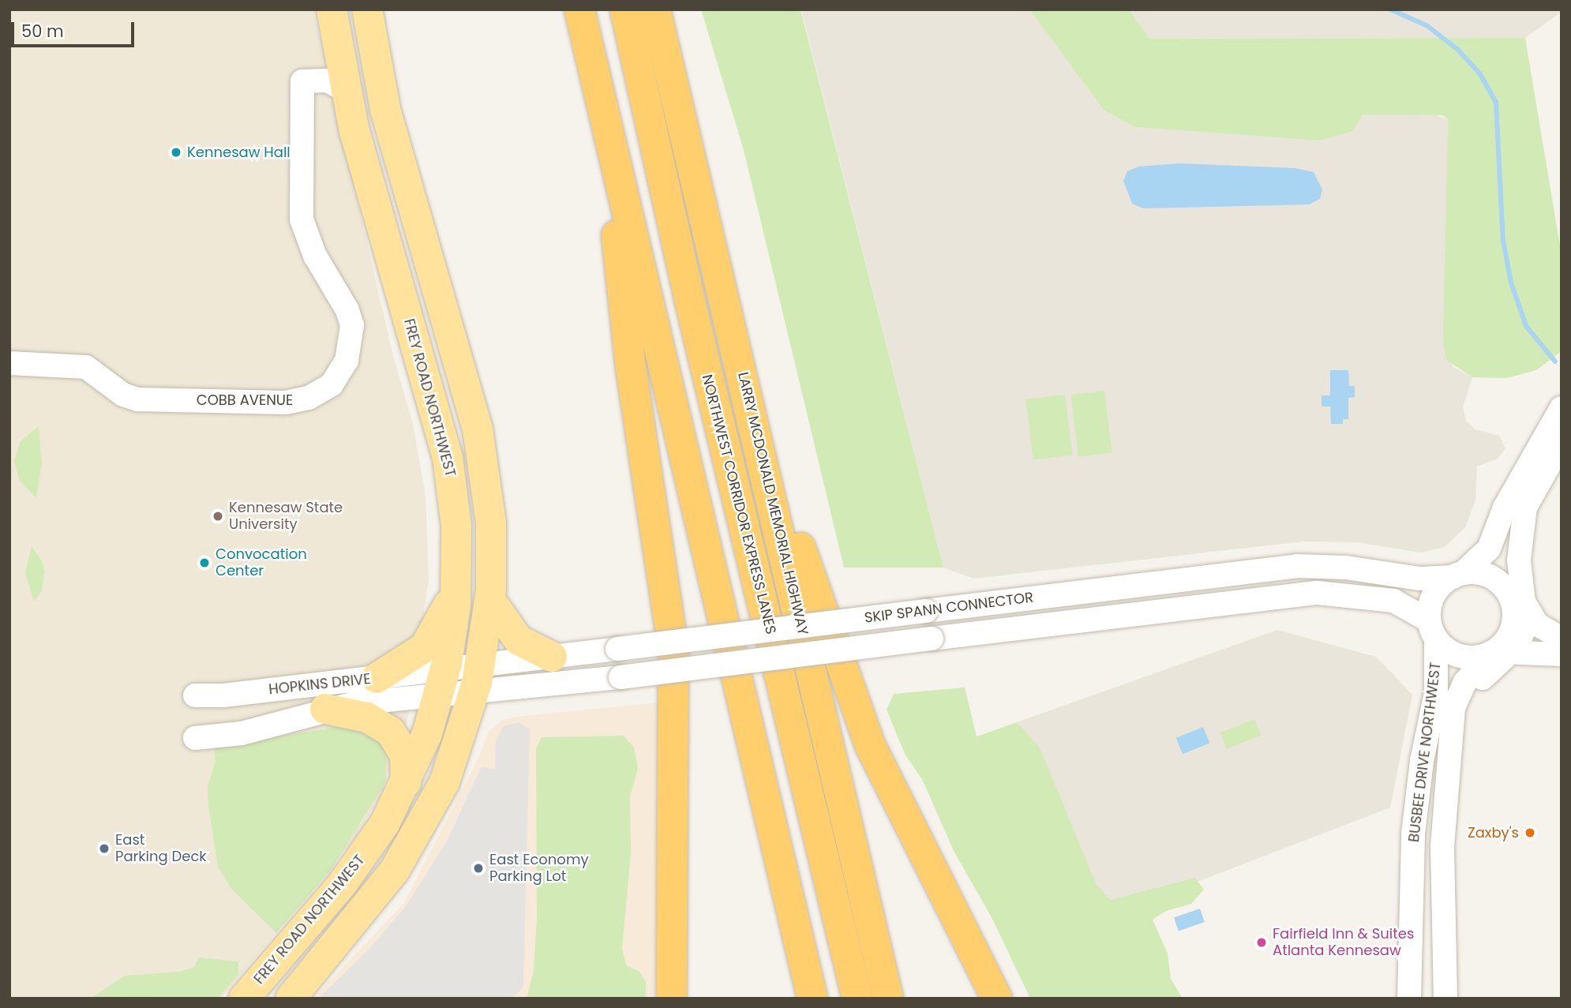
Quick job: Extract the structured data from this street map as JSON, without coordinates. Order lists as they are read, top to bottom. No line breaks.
{"streets":{"highway":["LARRY MCDONALD MEMORIAL HIGHWAY","NORTHWEST CORRIDOR EXPRESS LANES"],"main road":["FREY ROAD NORTHWEST"],"street":["COBB AVENUE","SKIP SPANN CONNECTOR","HOPKINS DRIVE","BUSBEE DRIVE NORTHWEST"]},"crossings":[["FREY ROAD NORTHWEST","COBB AVENUE"],["FREY ROAD NORTHWEST","SKIP SPANN CONNECTOR"],["FREY ROAD NORTHWEST","HOPKINS DRIVE"],["SKIP SPANN CONNECTOR","HOPKINS DRIVE"],["SKIP SPANN CONNECTOR","BUSBEE DRIVE NORTHWEST"]],"places":["Kennesaw Hall","Kennesaw State University","Convocation Center","Zaxby's","East Parking Deck","East Economy Parking Lot","Fairfield Inn & Suites Atlanta Kennesaw"],"scale_bar":"50 m"}
